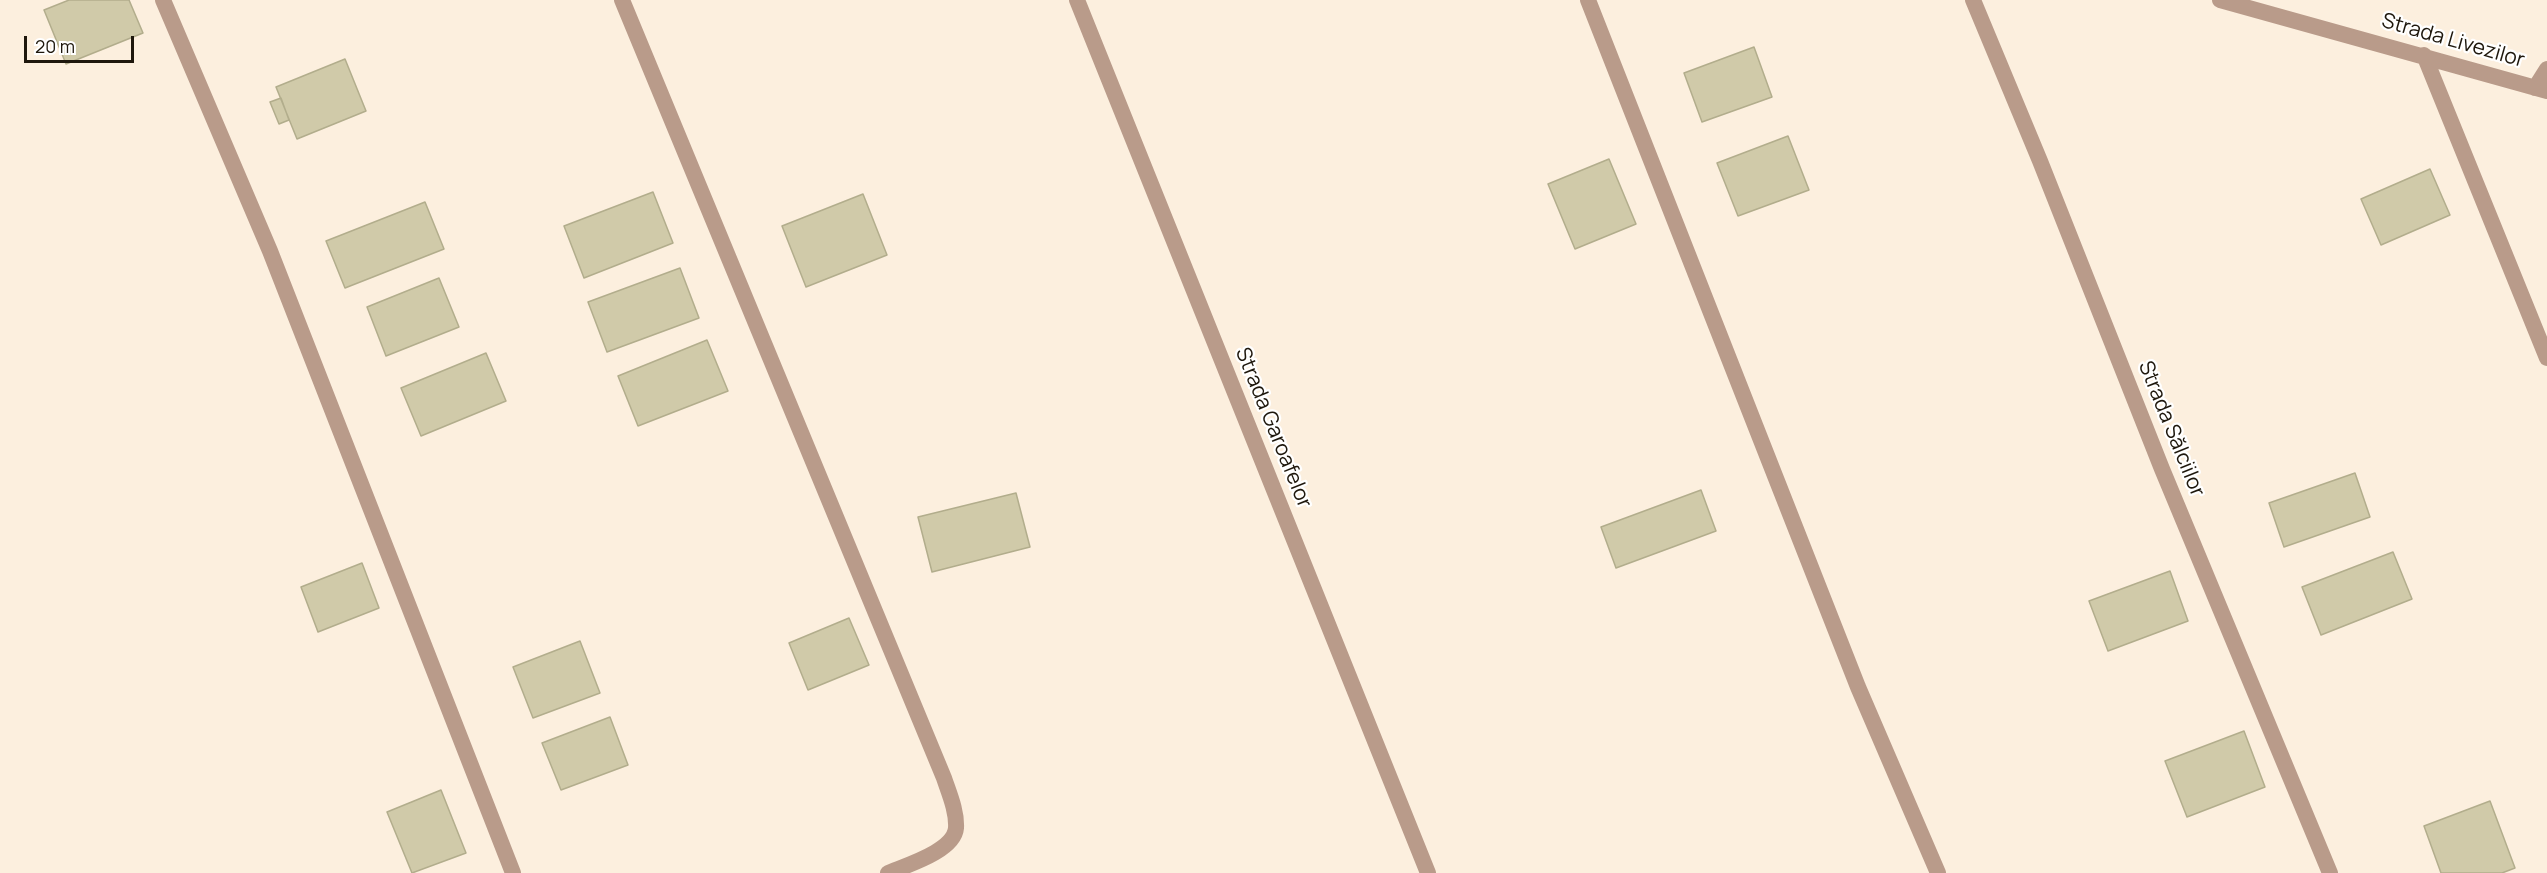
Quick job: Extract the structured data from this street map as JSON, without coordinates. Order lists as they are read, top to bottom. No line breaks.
{"streets":{"street":["Strada Livezilor","Strada Garoafelor","Strada Sălciilor"]},"scale_bar":"20 m"}
